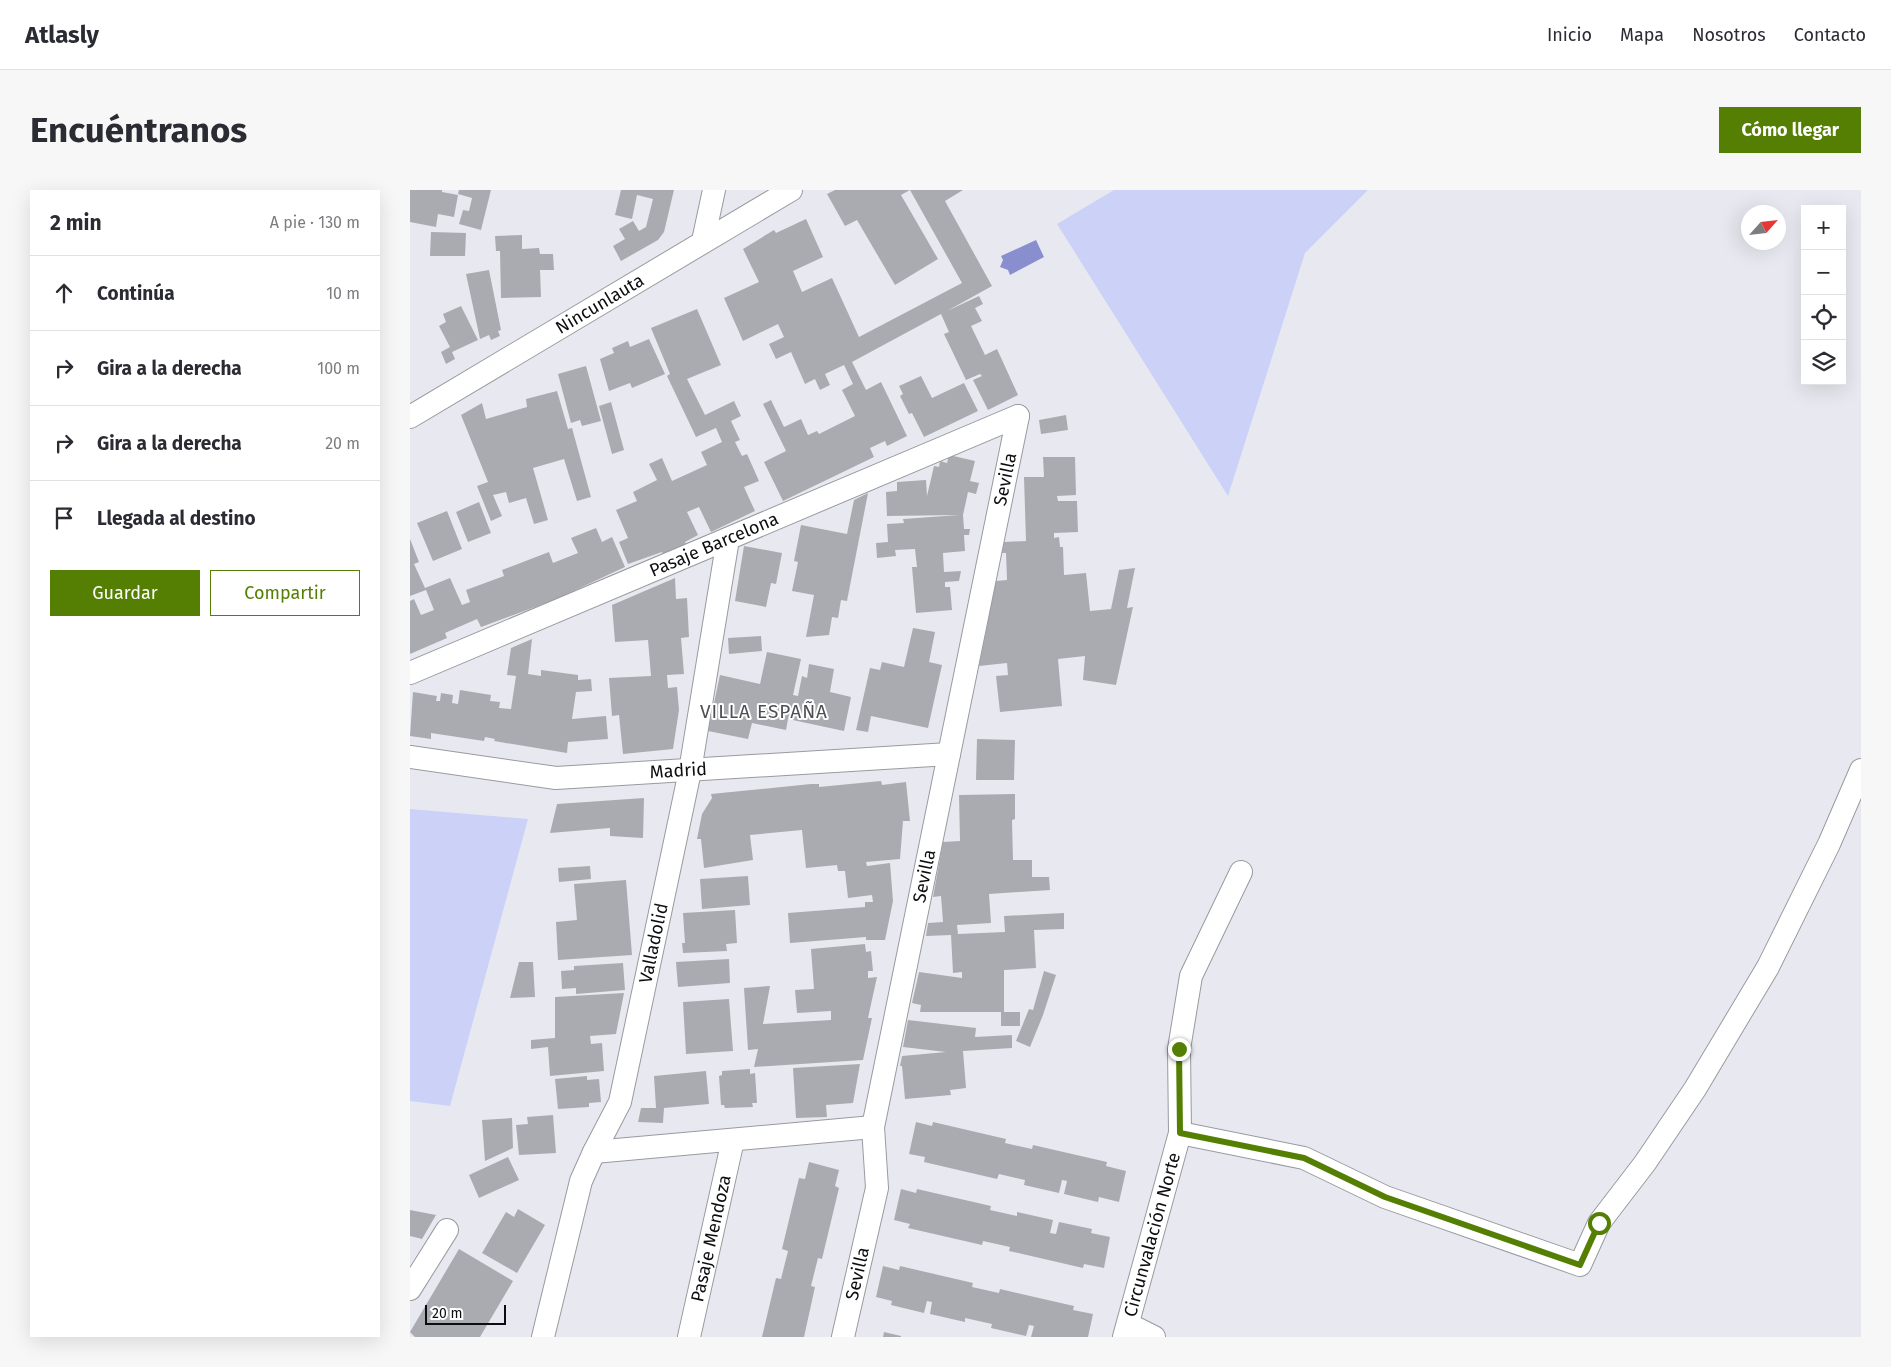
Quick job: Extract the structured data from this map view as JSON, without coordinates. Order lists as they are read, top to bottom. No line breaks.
{"streets":{"street":["Nincunlauta","Sevilla","Pasaje Barcelona","Madrid","Valladolid","Circunvalación Norte","Pasaje Mendoza"]},"crossings":[["Sevilla","Pasaje Barcelona"],["Sevilla","Madrid"],["Pasaje Barcelona","Valladolid"],["Madrid","Valladolid"]],"districts":["VILLA ESPAÑA"],"scale_bar":"20 m","north":"top right","page":{"header":"Atlasly","nav":["Inicio","Mapa","Nosotros","Contacto"],"buttons":["Cómo llegar",["Guardar","Compartir"]],"title":"Encuéntranos","heading":["2 min","A pie · 130 m"],"map_buttons":["+","−"],"list":[["Continúa","10 m"],["Gira a la derecha","100 m"],["Gira a la derecha","20 m"],"Llegada al destino"],"scale":"20 m"}}
